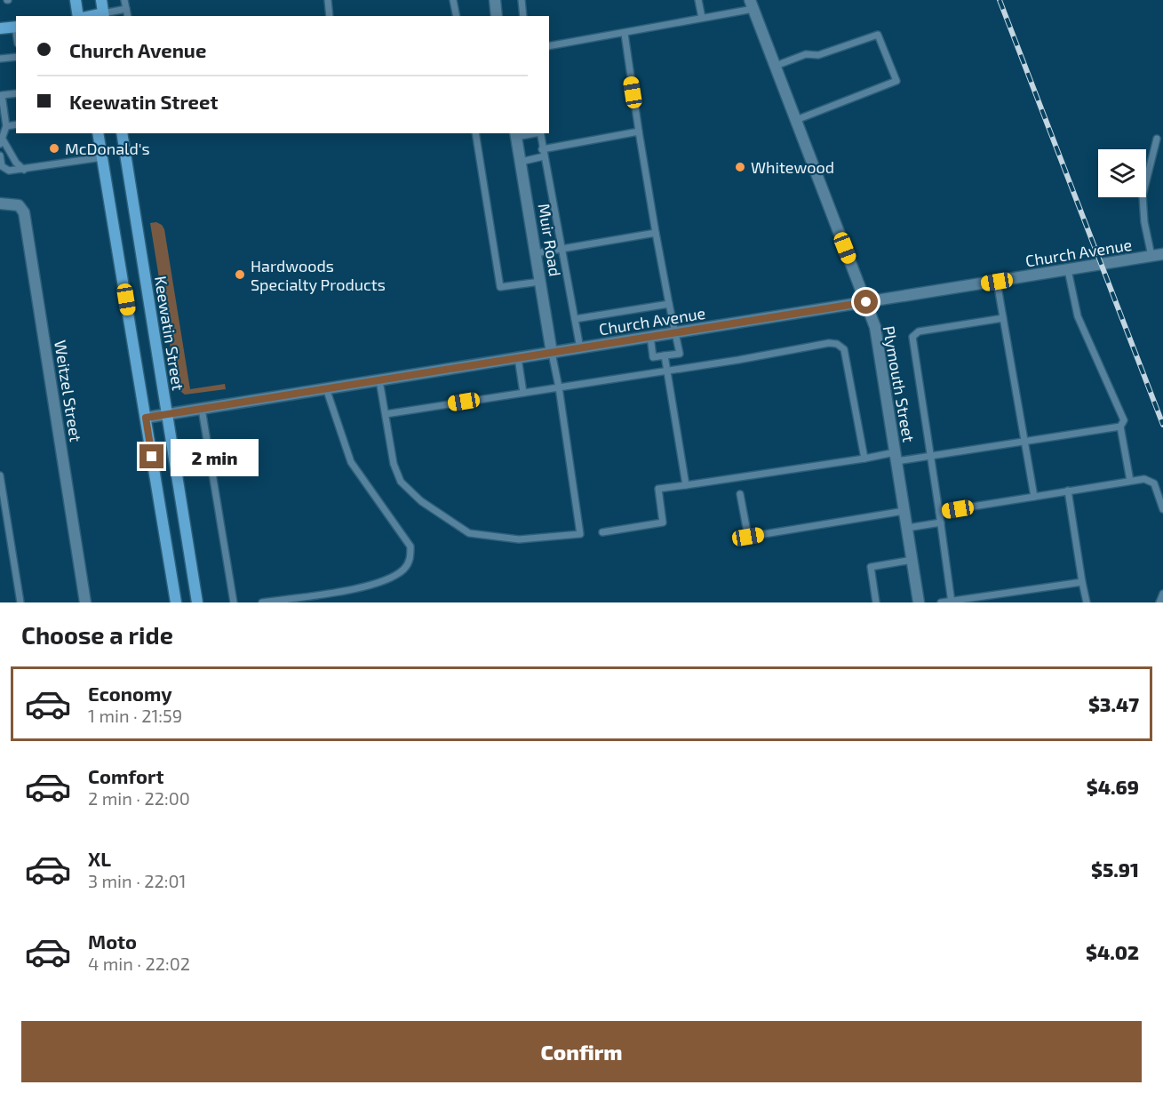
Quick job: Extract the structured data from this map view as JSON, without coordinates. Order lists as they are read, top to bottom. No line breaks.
{"streets":{"main road":["Keewatin Street"],"street":["Muir Road","Church Avenue","Plymouth Street","Weitzel Street"]},"crossings":[["Muir Road","Church Avenue"],["Church Avenue","Keewatin Street"],["Church Avenue","Plymouth Street"]],"places":["McDonald's","Whitewood","Hardwoods Specialty Products"],"page":{"banner":["Church Avenue","Keewatin Street"],"bubble":"2 min","heading":"Choose a ride","list":[{"name":"Economy","note":"1 min · 21:59","value":"$3.47"},{"name":"Comfort","note":"2 min · 22:00","value":"$4.69"},{"name":"XL","note":"3 min · 22:01","value":"$5.91"},{"name":"Moto","note":"4 min · 22:02","value":"$4.02"}],"buttons":"Confirm"}}
